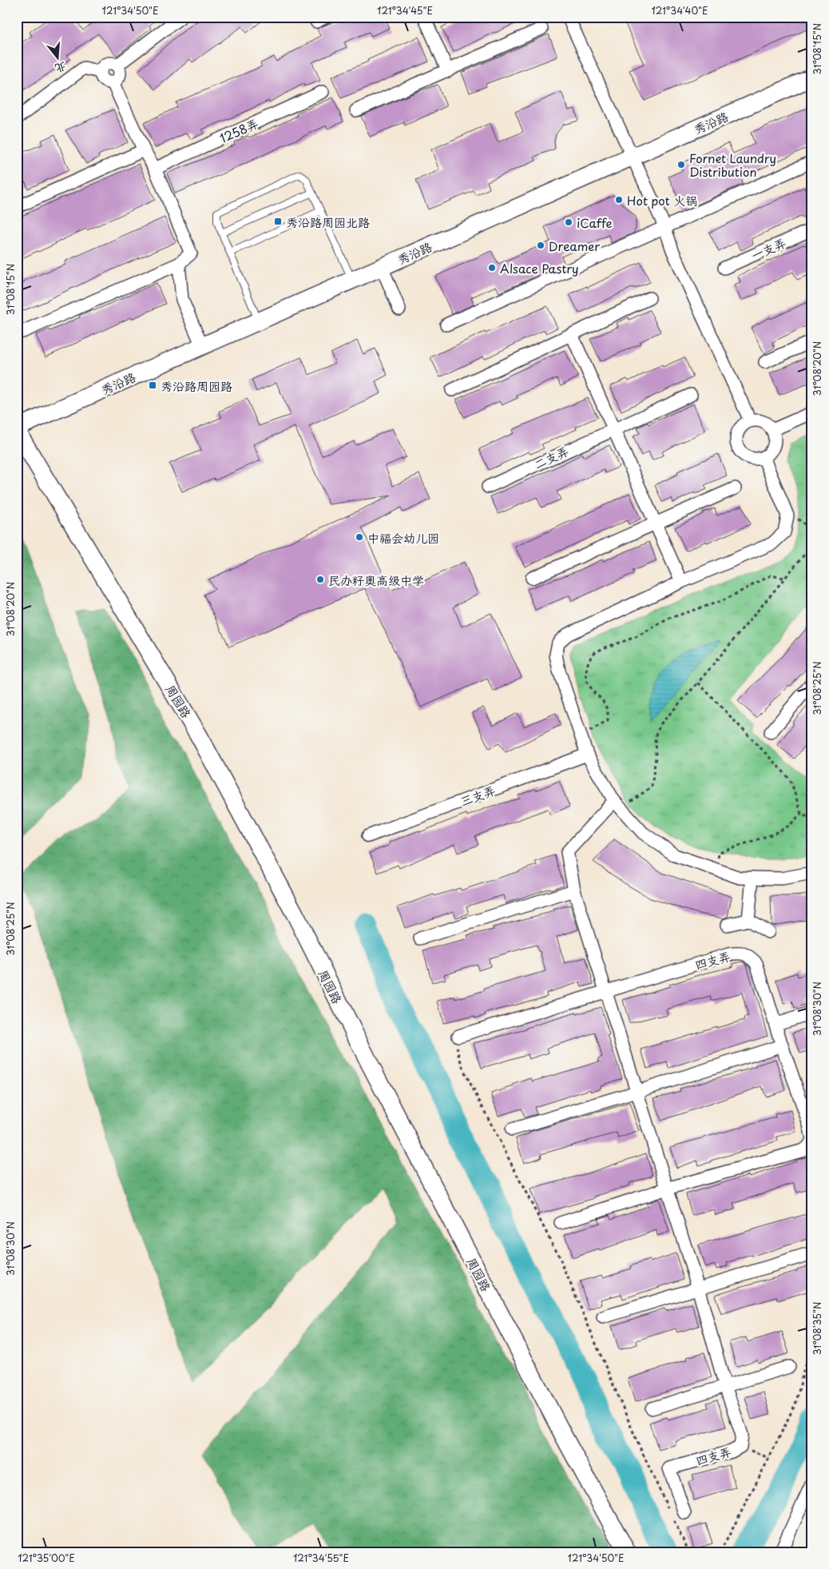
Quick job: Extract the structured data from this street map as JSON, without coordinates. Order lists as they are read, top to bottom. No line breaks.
{"streets":{"street":["秀沿路","1258弄","一支弄","二支弄","周园路","三支弄","四支弄"]},"places":{"other":["Fornet Laundry Distribution","Hot pot 火锅","iCaffe","Dreamer","Alsace Pastry","中福会幼儿园","民办籽奥高级中学"],"transit":["秀沿路周园北路","秀沿路周园路"]},"north":"bottom","coordinates":["121°34'50\"E","121°34'45\"E","121°34'40\"E","31°08'15\"N","31°08'20\"N","31°08'25\"N","31°08'30\"N","31°08'35\"N","121°35'00\"E","121°34'55\"E"]}
